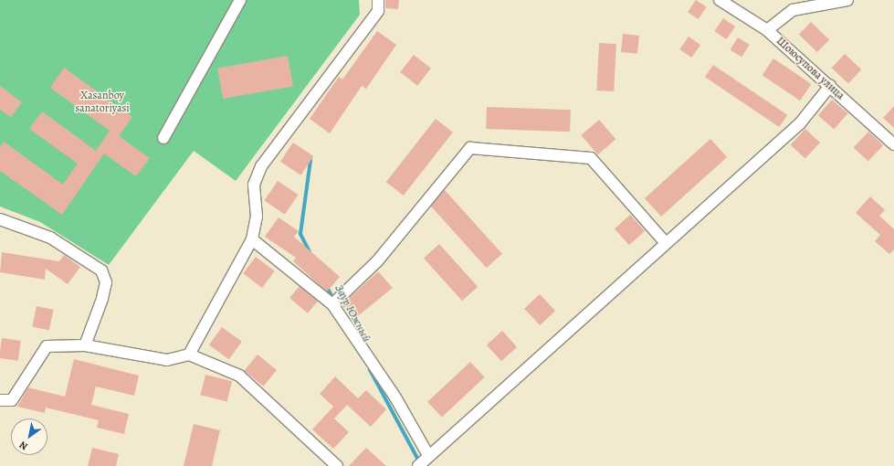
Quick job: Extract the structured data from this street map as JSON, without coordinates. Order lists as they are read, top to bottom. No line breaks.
{"streets":{"street":["Шоюсупова улица"]},"water":["Заур Южный"],"parks":["Xasanboy sanatoriyasi"],"north":"bottom left"}
